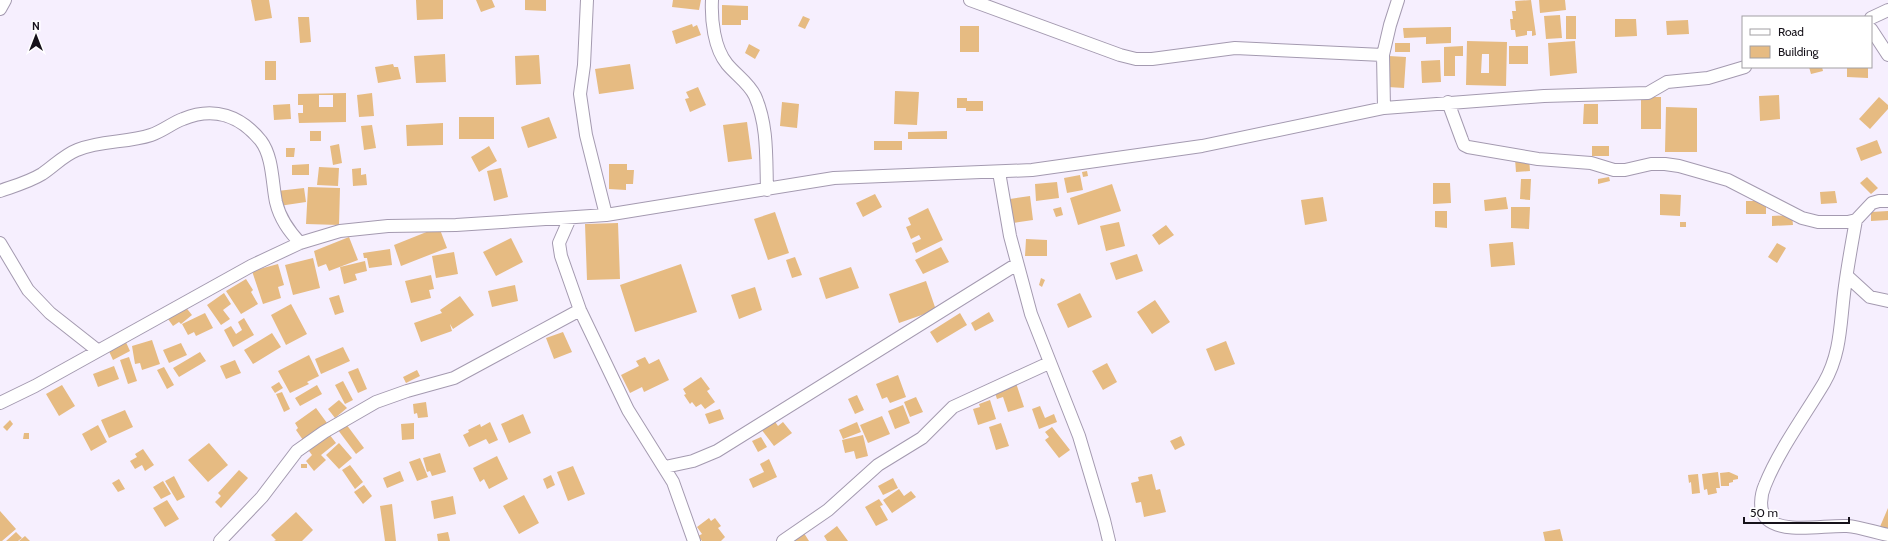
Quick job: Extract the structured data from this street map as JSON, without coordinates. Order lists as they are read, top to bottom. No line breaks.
{"legend":["Road","Building"],"scale_bar":"50 m","north":"top"}
